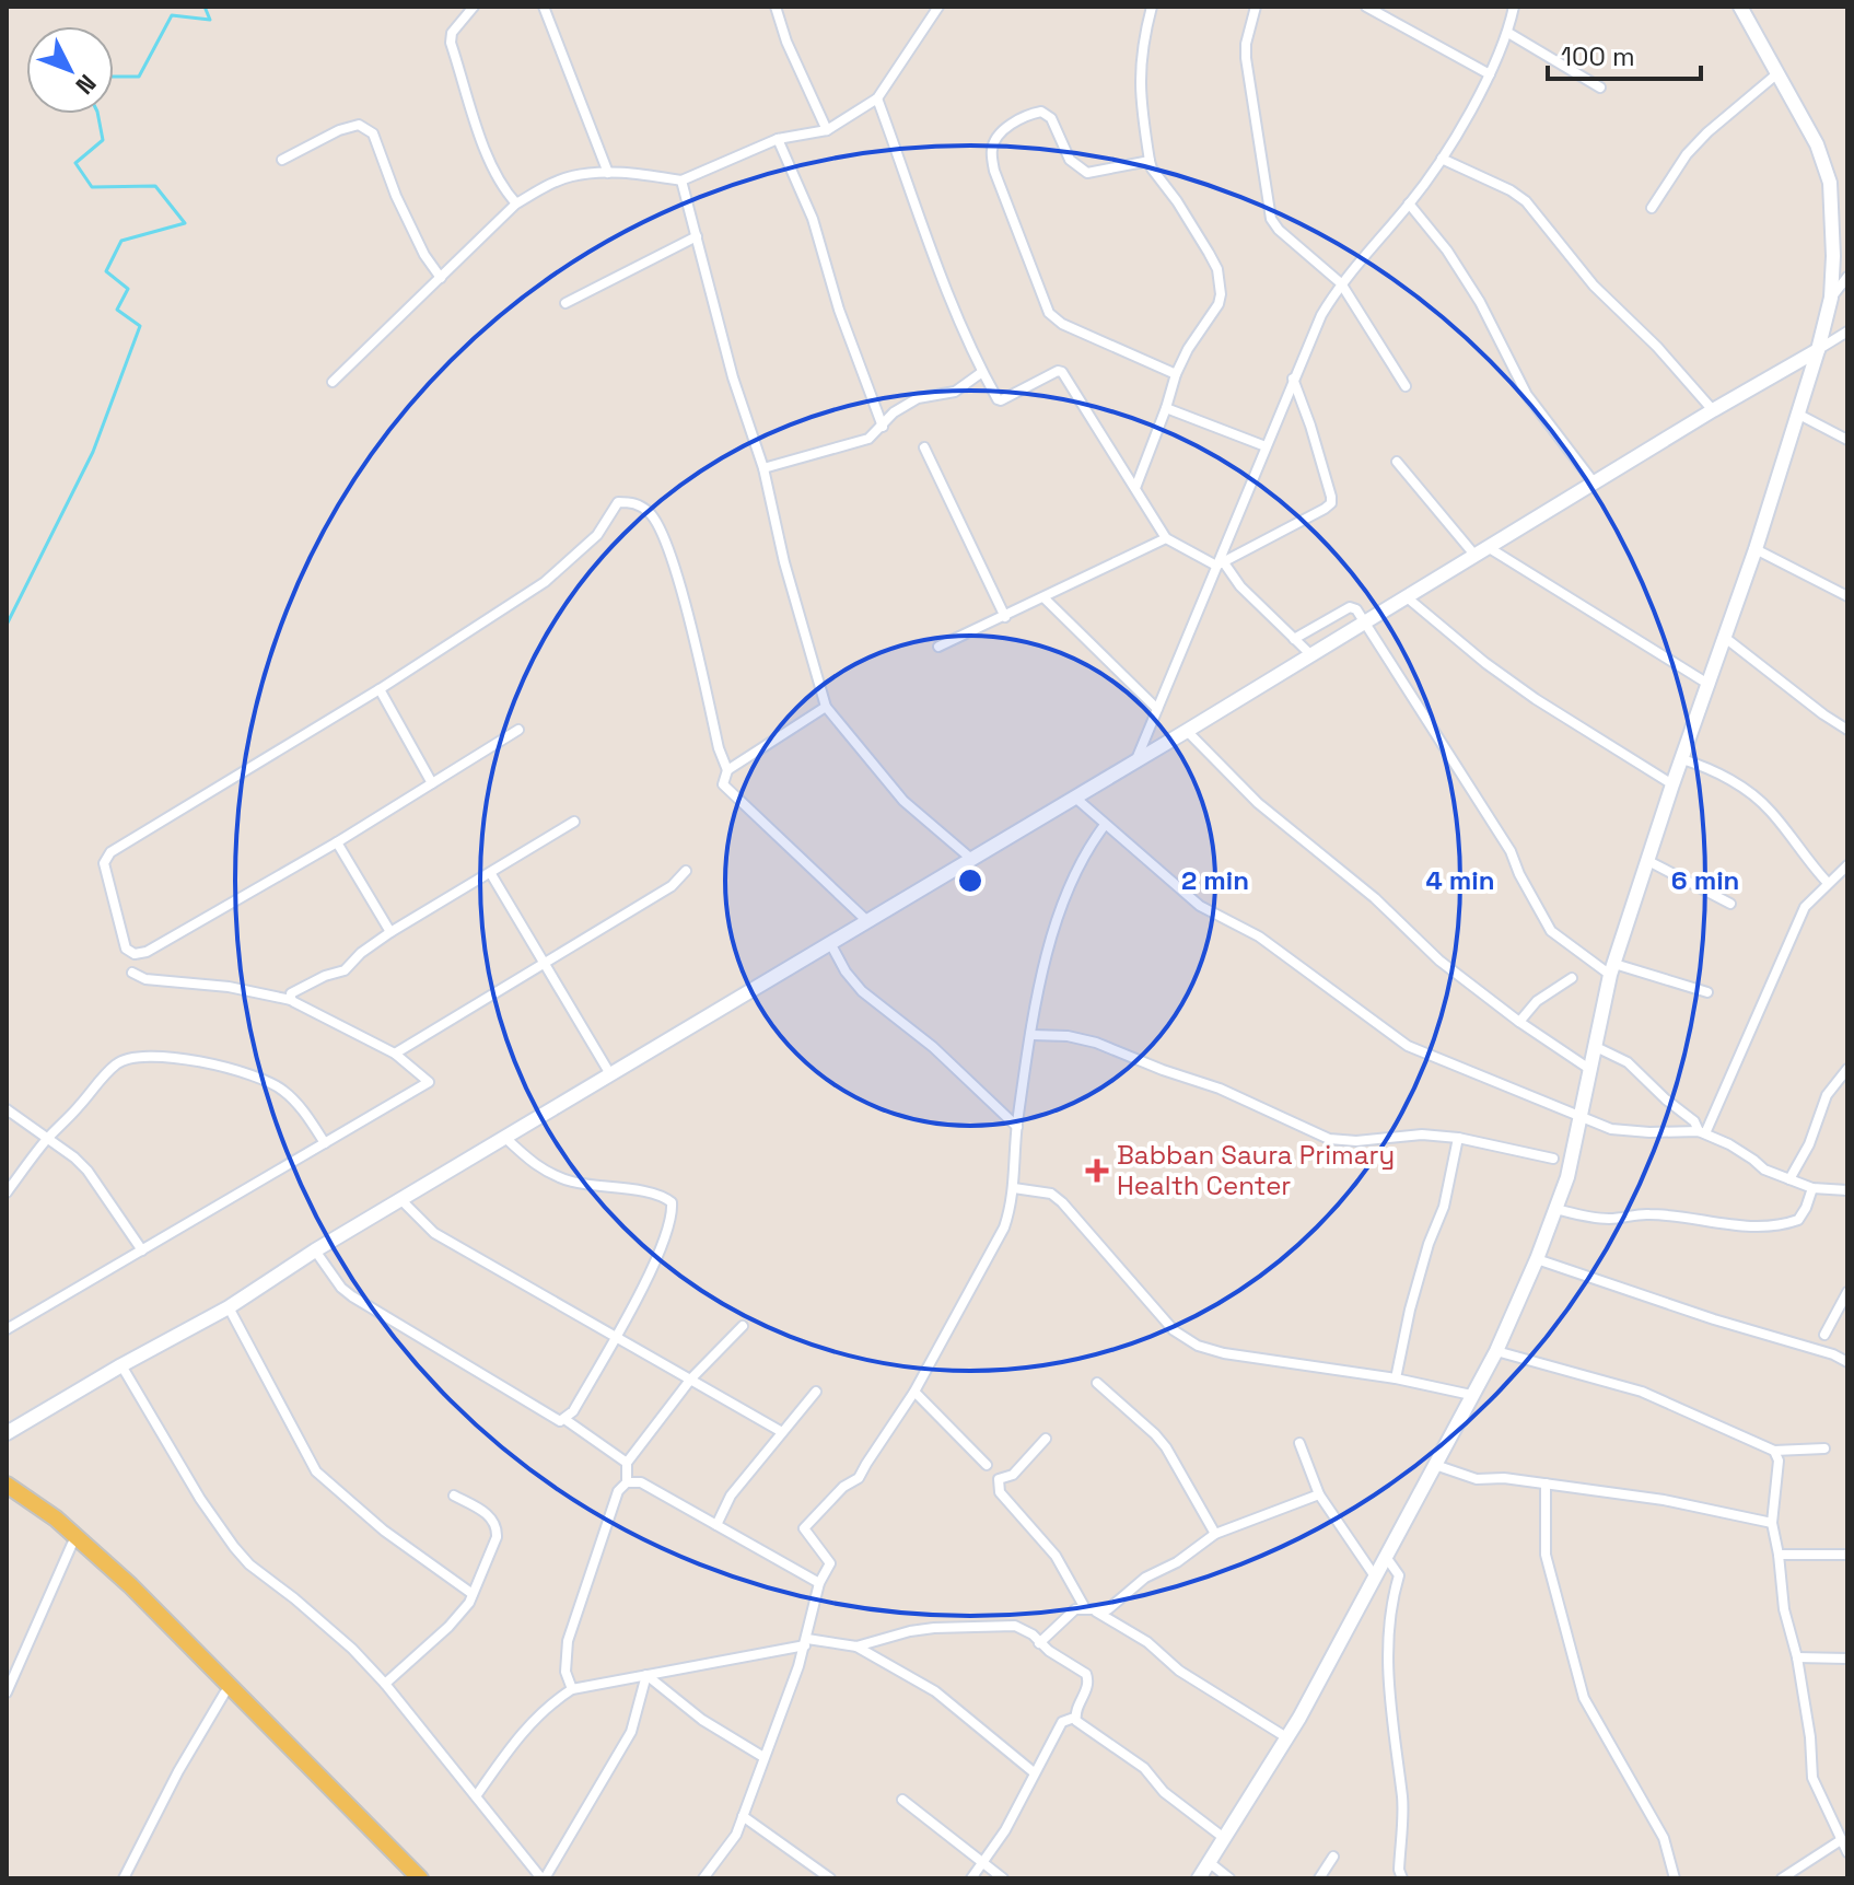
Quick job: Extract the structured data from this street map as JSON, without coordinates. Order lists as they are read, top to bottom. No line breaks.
{"places":{"health":["Babban Saura Primary Health Center"]},"scale_bar":"100 m","north":"bottom right","rings":["2 min","4 min","6 min"]}
